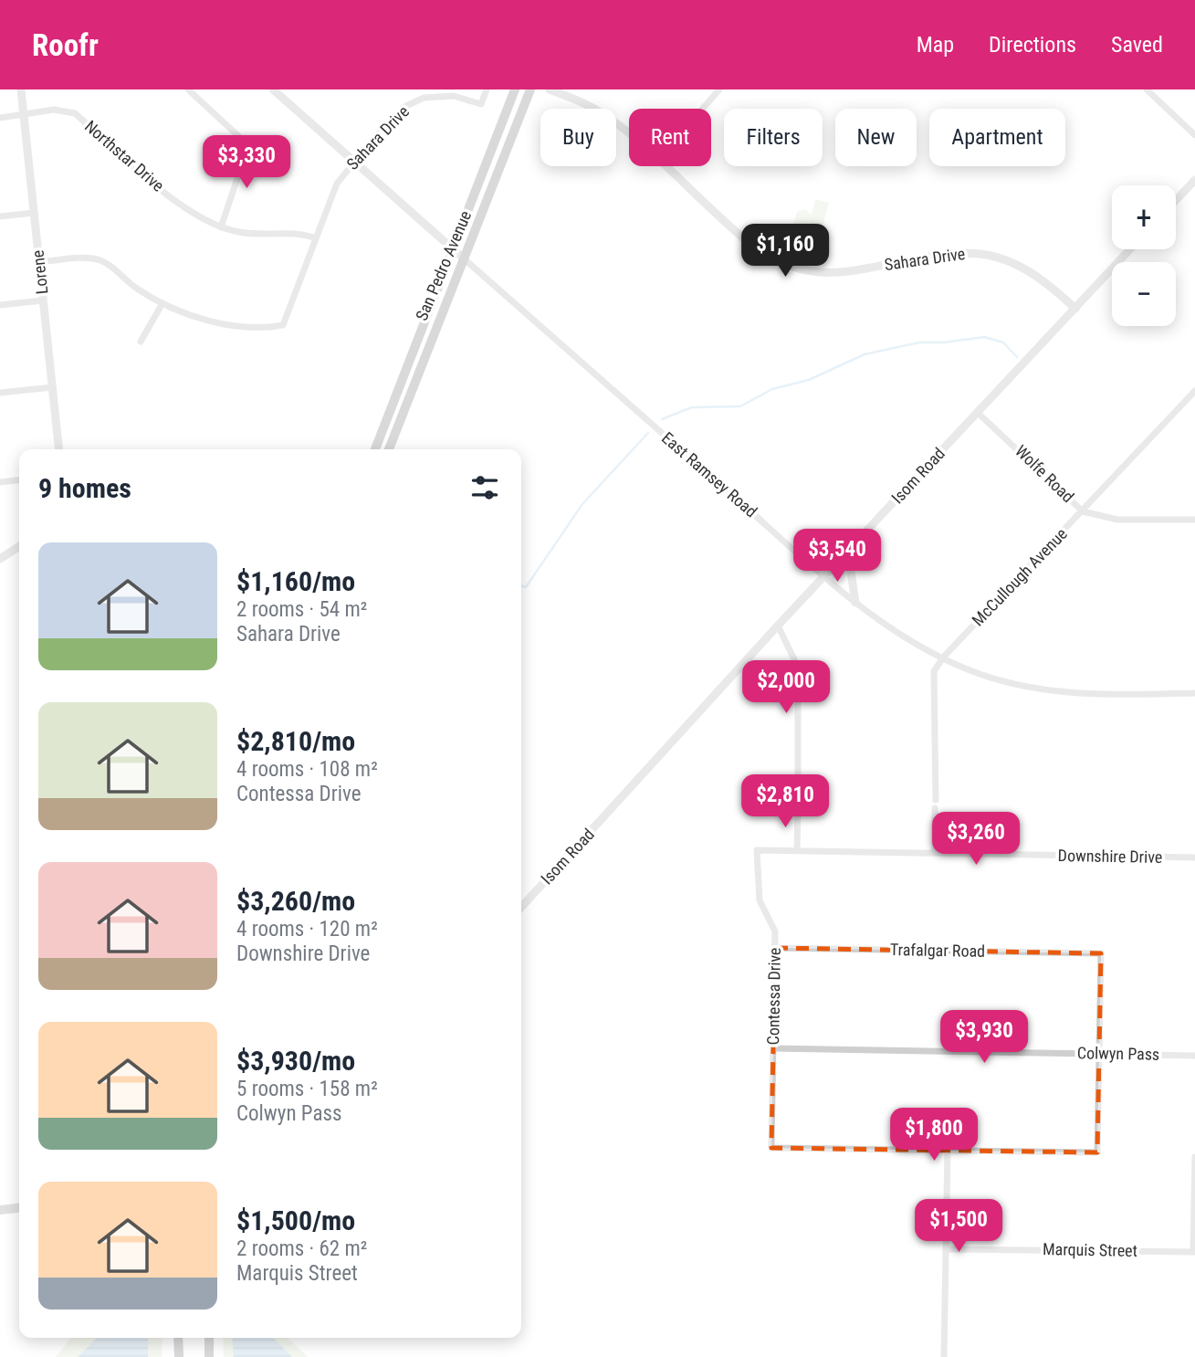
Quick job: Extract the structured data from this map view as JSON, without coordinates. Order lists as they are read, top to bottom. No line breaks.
{"streets":{"main road":["San Pedro Avenue"],"street":["Sahara Drive","Northstar Drive","Lorene","Wolfe Road","East Ramsey Road","Isom Road","McCullough Avenue","Downshire Drive","Trafalgar Road","Contessa Drive","Colwyn Pass","Marquis Street"]},"crossings":[["Sahara Drive","Northstar Drive"],["Sahara Drive","Isom Road"],["Northstar Drive","Lorene"],["San Pedro Avenue","East Ramsey Road"],["Wolfe Road","Isom Road"],["Wolfe Road","McCullough Avenue"],["East Ramsey Road","Isom Road"],["East Ramsey Road","McCullough Avenue"],["McCullough Avenue","Downshire Drive"],["Downshire Drive","Contessa Drive"],["Trafalgar Road","Contessa Drive"],["Trafalgar Road","Colwyn Pass"],["Contessa Drive","Colwyn Pass"]],"page":{"header":"Roofr","nav":["Map","Directions","Saved"],"chip":["Buy","Rent","Filters","New","Apartment"],"price":["$3,330","$1,160","$3,540","$2,000","$2,810","$3,260","$3,930","$1,800","$1,500"],"map_buttons":["+","−"],"heading":"9 homes","list":[{"name":"$1,160/mo","note":"2 rooms · 54 m² · Sahara Drive"},{"name":"$2,810/mo","note":"4 rooms · 108 m² · Contessa Drive"},{"name":"$3,260/mo","note":"4 rooms · 120 m² · Downshire Drive"},{"name":"$3,930/mo","note":"5 rooms · 158 m² · Colwyn Pass"},{"name":"$1,500/mo","note":"2 rooms · 62 m² · Marquis Street"}]}}
